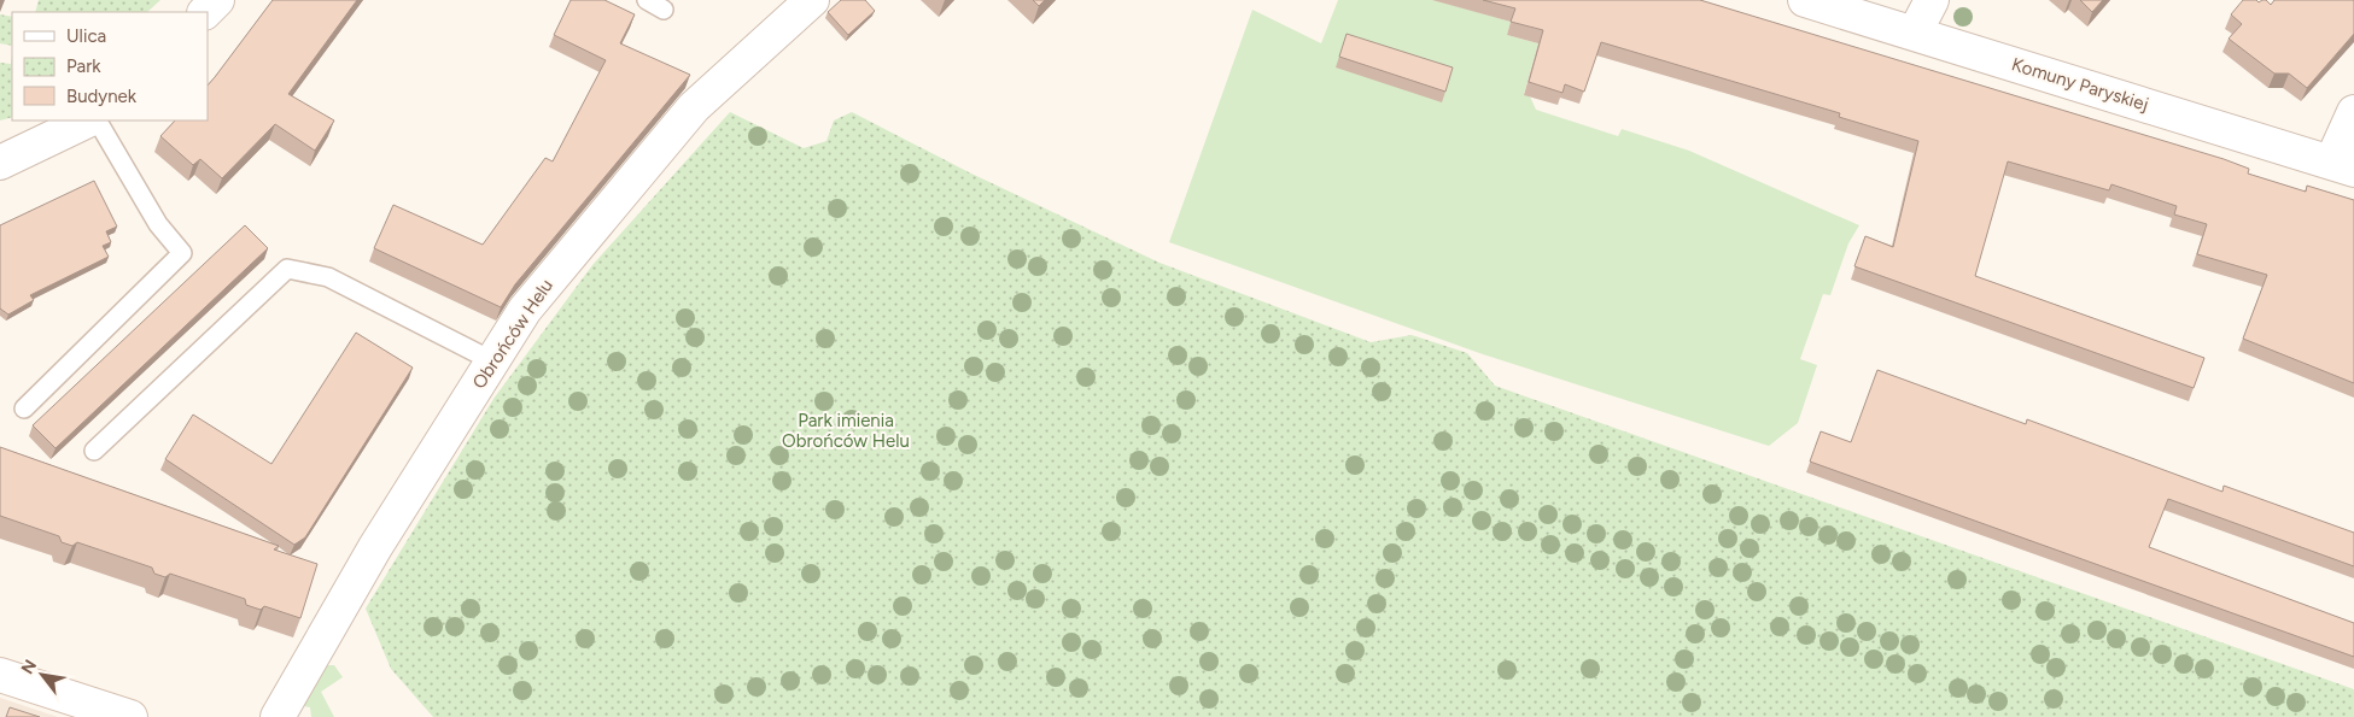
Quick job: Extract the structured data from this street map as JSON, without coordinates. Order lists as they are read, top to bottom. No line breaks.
{"streets":{"street":["Komuny Paryskiej","Obrońców Helu"]},"parks":["Park imienia Obrońców Helu"],"legend":["Ulica","Park","Budynek"],"north":"top left"}
